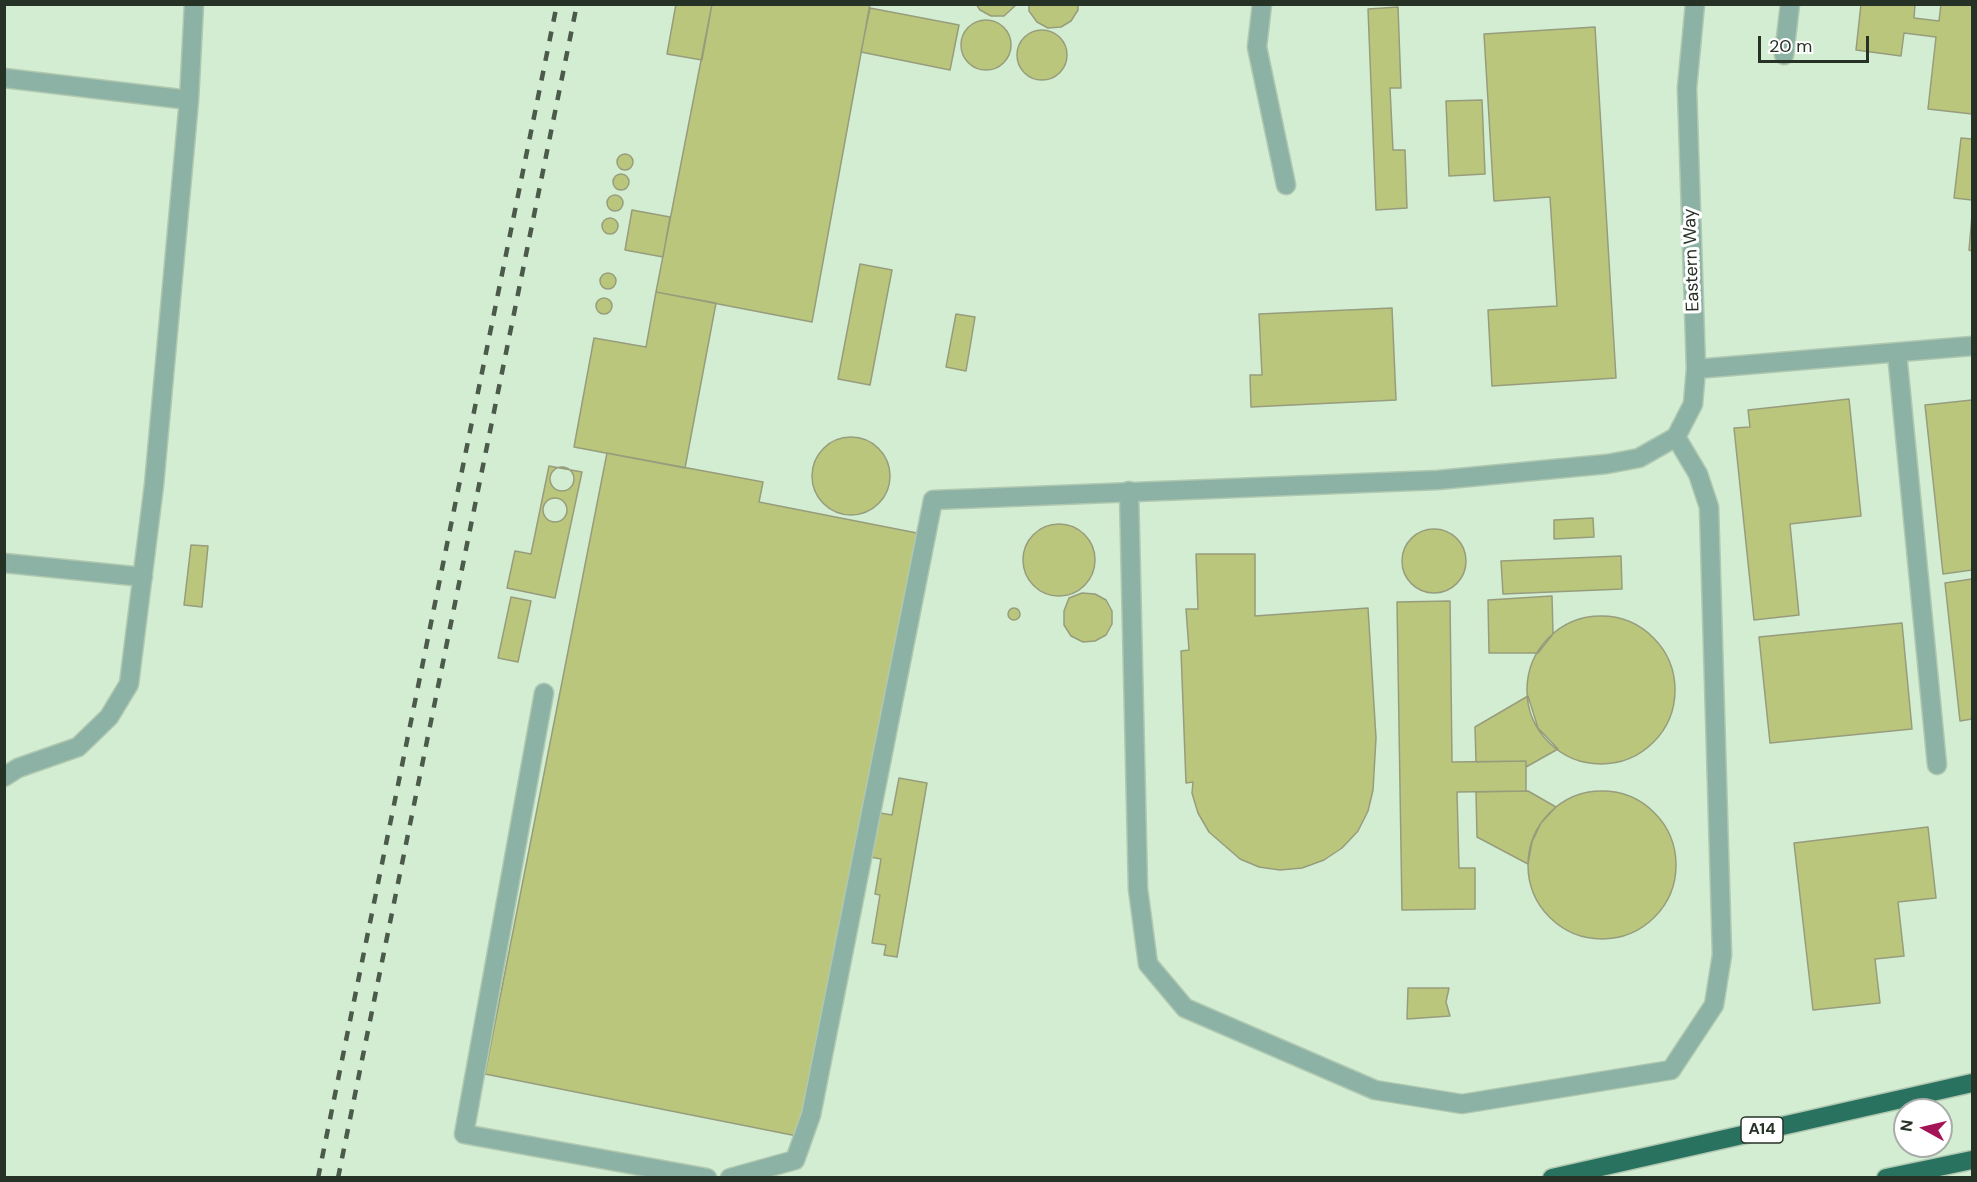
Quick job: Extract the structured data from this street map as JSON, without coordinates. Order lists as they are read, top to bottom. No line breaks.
{"streets":{"highway":["A14"],"street":["Eastern Way"]},"scale_bar":"20 m","north":"left"}
